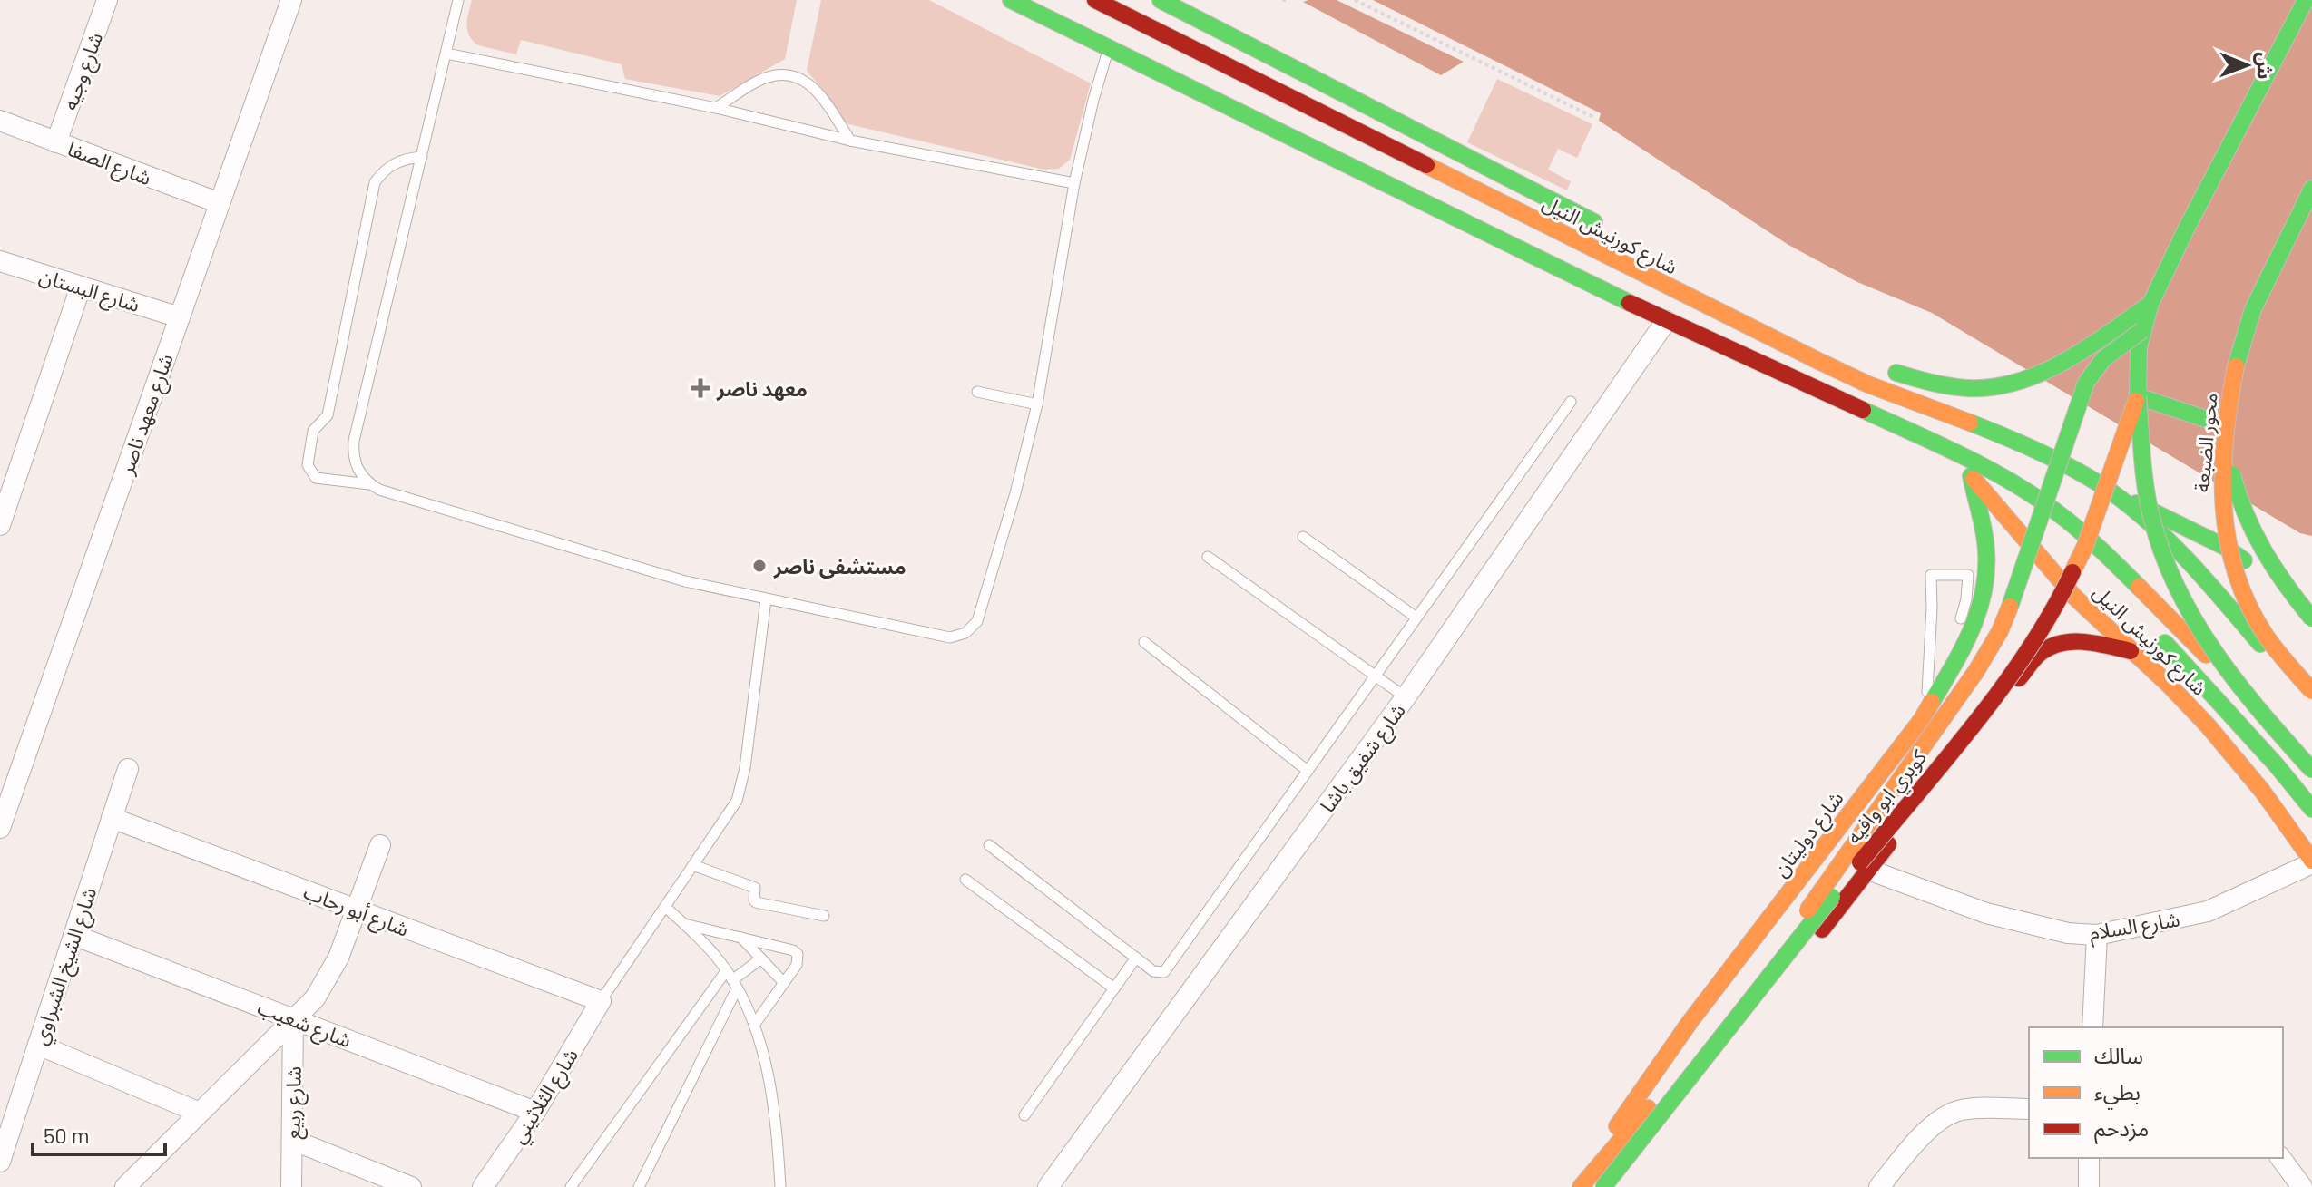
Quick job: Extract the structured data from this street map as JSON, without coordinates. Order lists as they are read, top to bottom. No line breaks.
{"streets":{"main road":["شارع كورنيش النيل","محور الضبعة","كوبري ابو وافيه","شارع دوليتان"],"street":["شارع وجيه","شارع الصفا","شارع البستان","شارع معهد ناصر","شارع شفيق باشا","شارع أبو رحاب","شارع السلام","شارع الشيخ الشبراوي","شارع شعيب","شارع الثلاثيني","شارع ربيع"]},"crossings":[["شارع وجيه","شارع الصفا"],["شارع الصفا","شارع معهد ناصر"],["شارع كورنيش النيل","شارع شفيق باشا"],["شارع كورنيش النيل","شارع دوليتان"],["شارع كورنيش النيل","شارع السلام"],["شارع البستان","شارع معهد ناصر"],["شارع أبو رحاب","شارع الشيخ الشبراوي"],["شارع أبو رحاب","شارع الثلاثيني"],["شارع الشيخ الشبراوي","شارع شعيب"],["شارع شعيب","شارع الثلاثيني"],["شارع شعيب","شارع ربيع"]],"places":{"health":["معهد ناصر"],"other":["مستشفى ناصر"]},"legend":["سالك","بطيء","مزدحم"],"scale_bar":"50 m","north":"right"}
